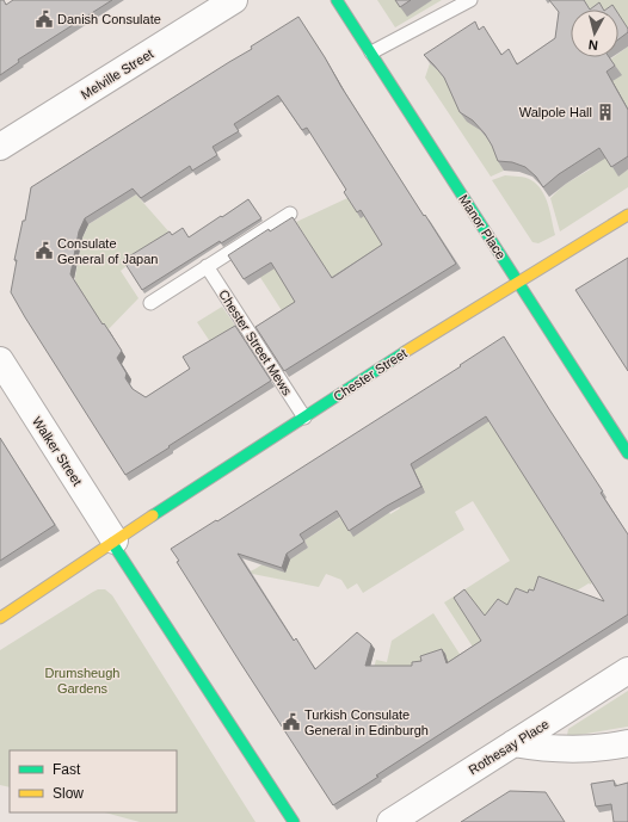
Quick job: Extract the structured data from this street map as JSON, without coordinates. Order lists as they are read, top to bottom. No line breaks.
{"streets":{"street":["Melville Street","Manor Place","Chester Street","Walker Street","Rothesay Place"],"lane":["Chester Street Mews"]},"crossings":[["Manor Place","Chester Street"],["Chester Street Mews","Chester Street"],["Chester Street","Walker Street"]],"parks":["Drumsheugh Gardens"],"places":{"public building":["Danish Consulate","Consulate General of Japan","Turkish Consulate General in Edinburgh"],"building":["Walpole Hall"]},"legend":["Fast","Slow"],"north":"bottom"}
